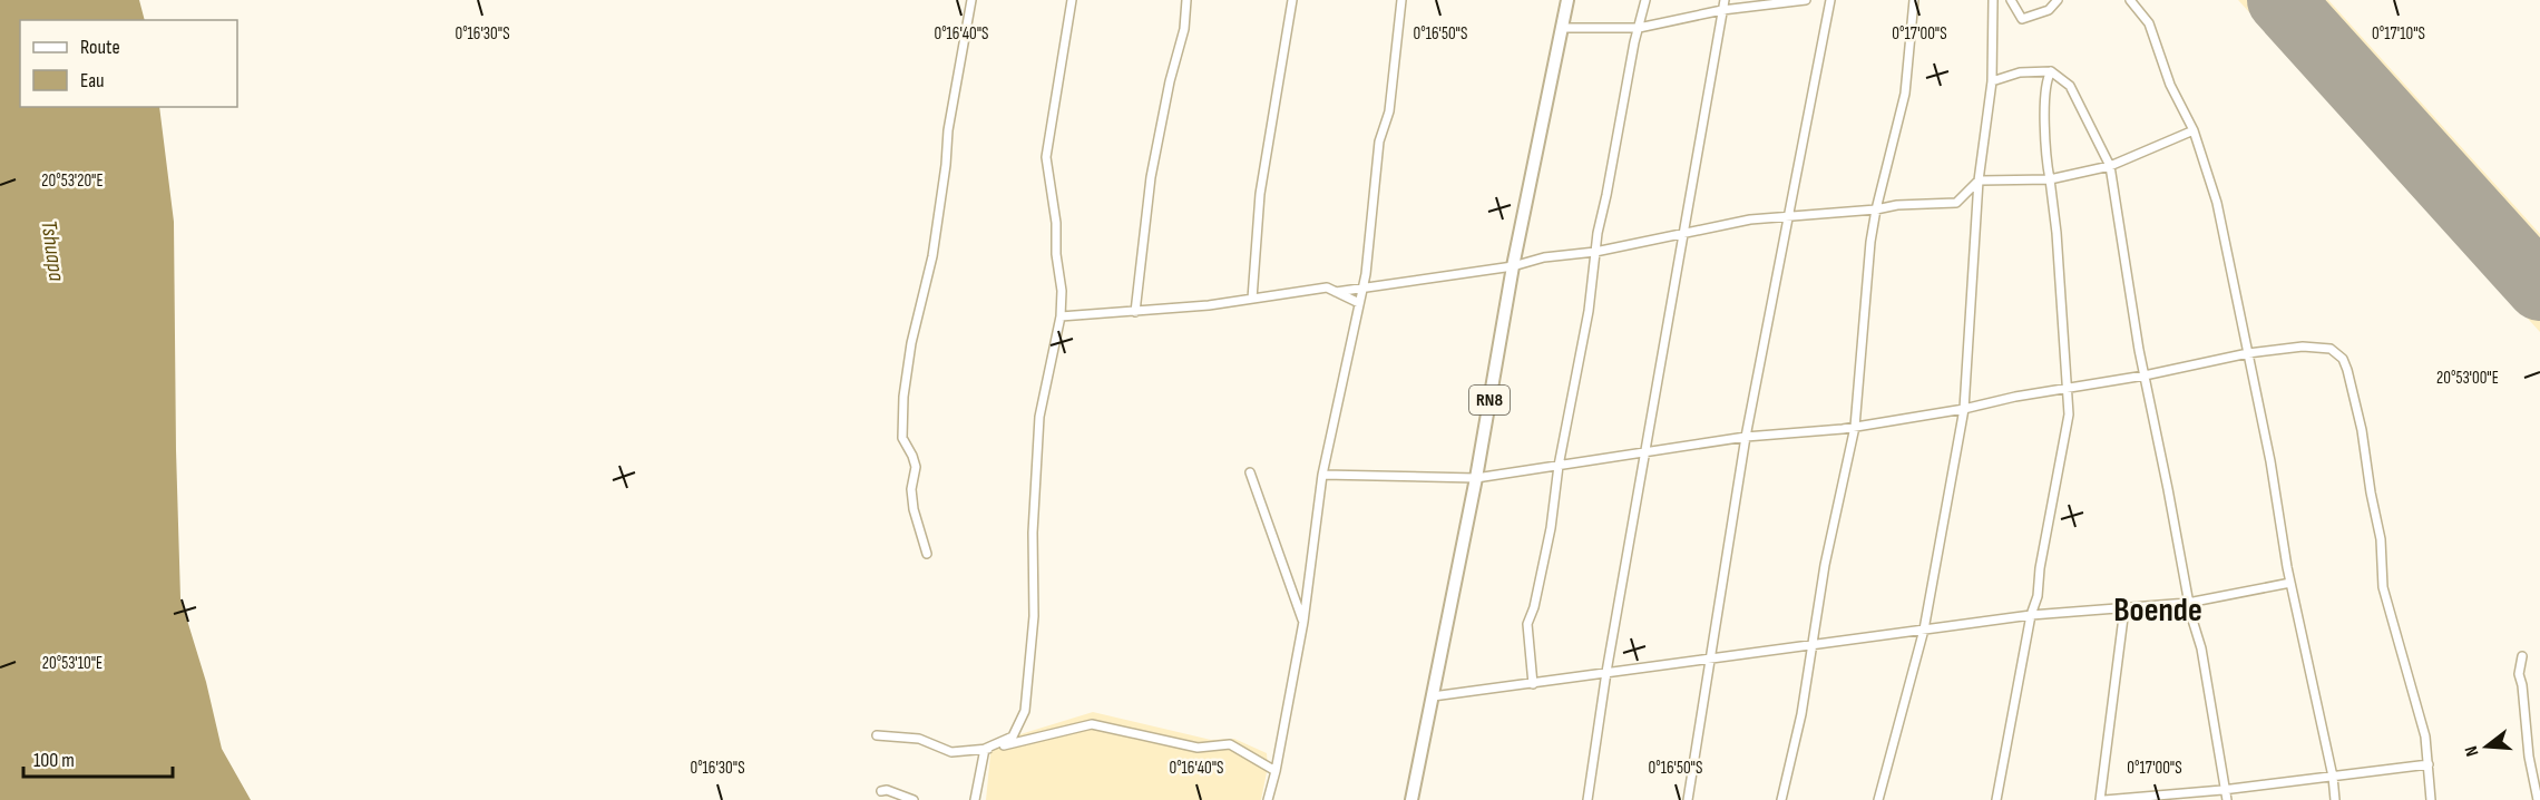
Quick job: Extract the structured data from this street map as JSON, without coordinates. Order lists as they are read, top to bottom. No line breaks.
{"streets":{"main road":["RN8"]},"districts":["Boende"],"water":["Tshuapa"],"legend":["Route","Eau"],"scale_bar":"100 m","north":"left","coordinates":["0°16'30\"S","0°16'40\"S","0°16'50\"S","0°17'00\"S","0°17'10\"S","20°53'20\"E","20°53'00\"E","20°53'10\"E"]}
